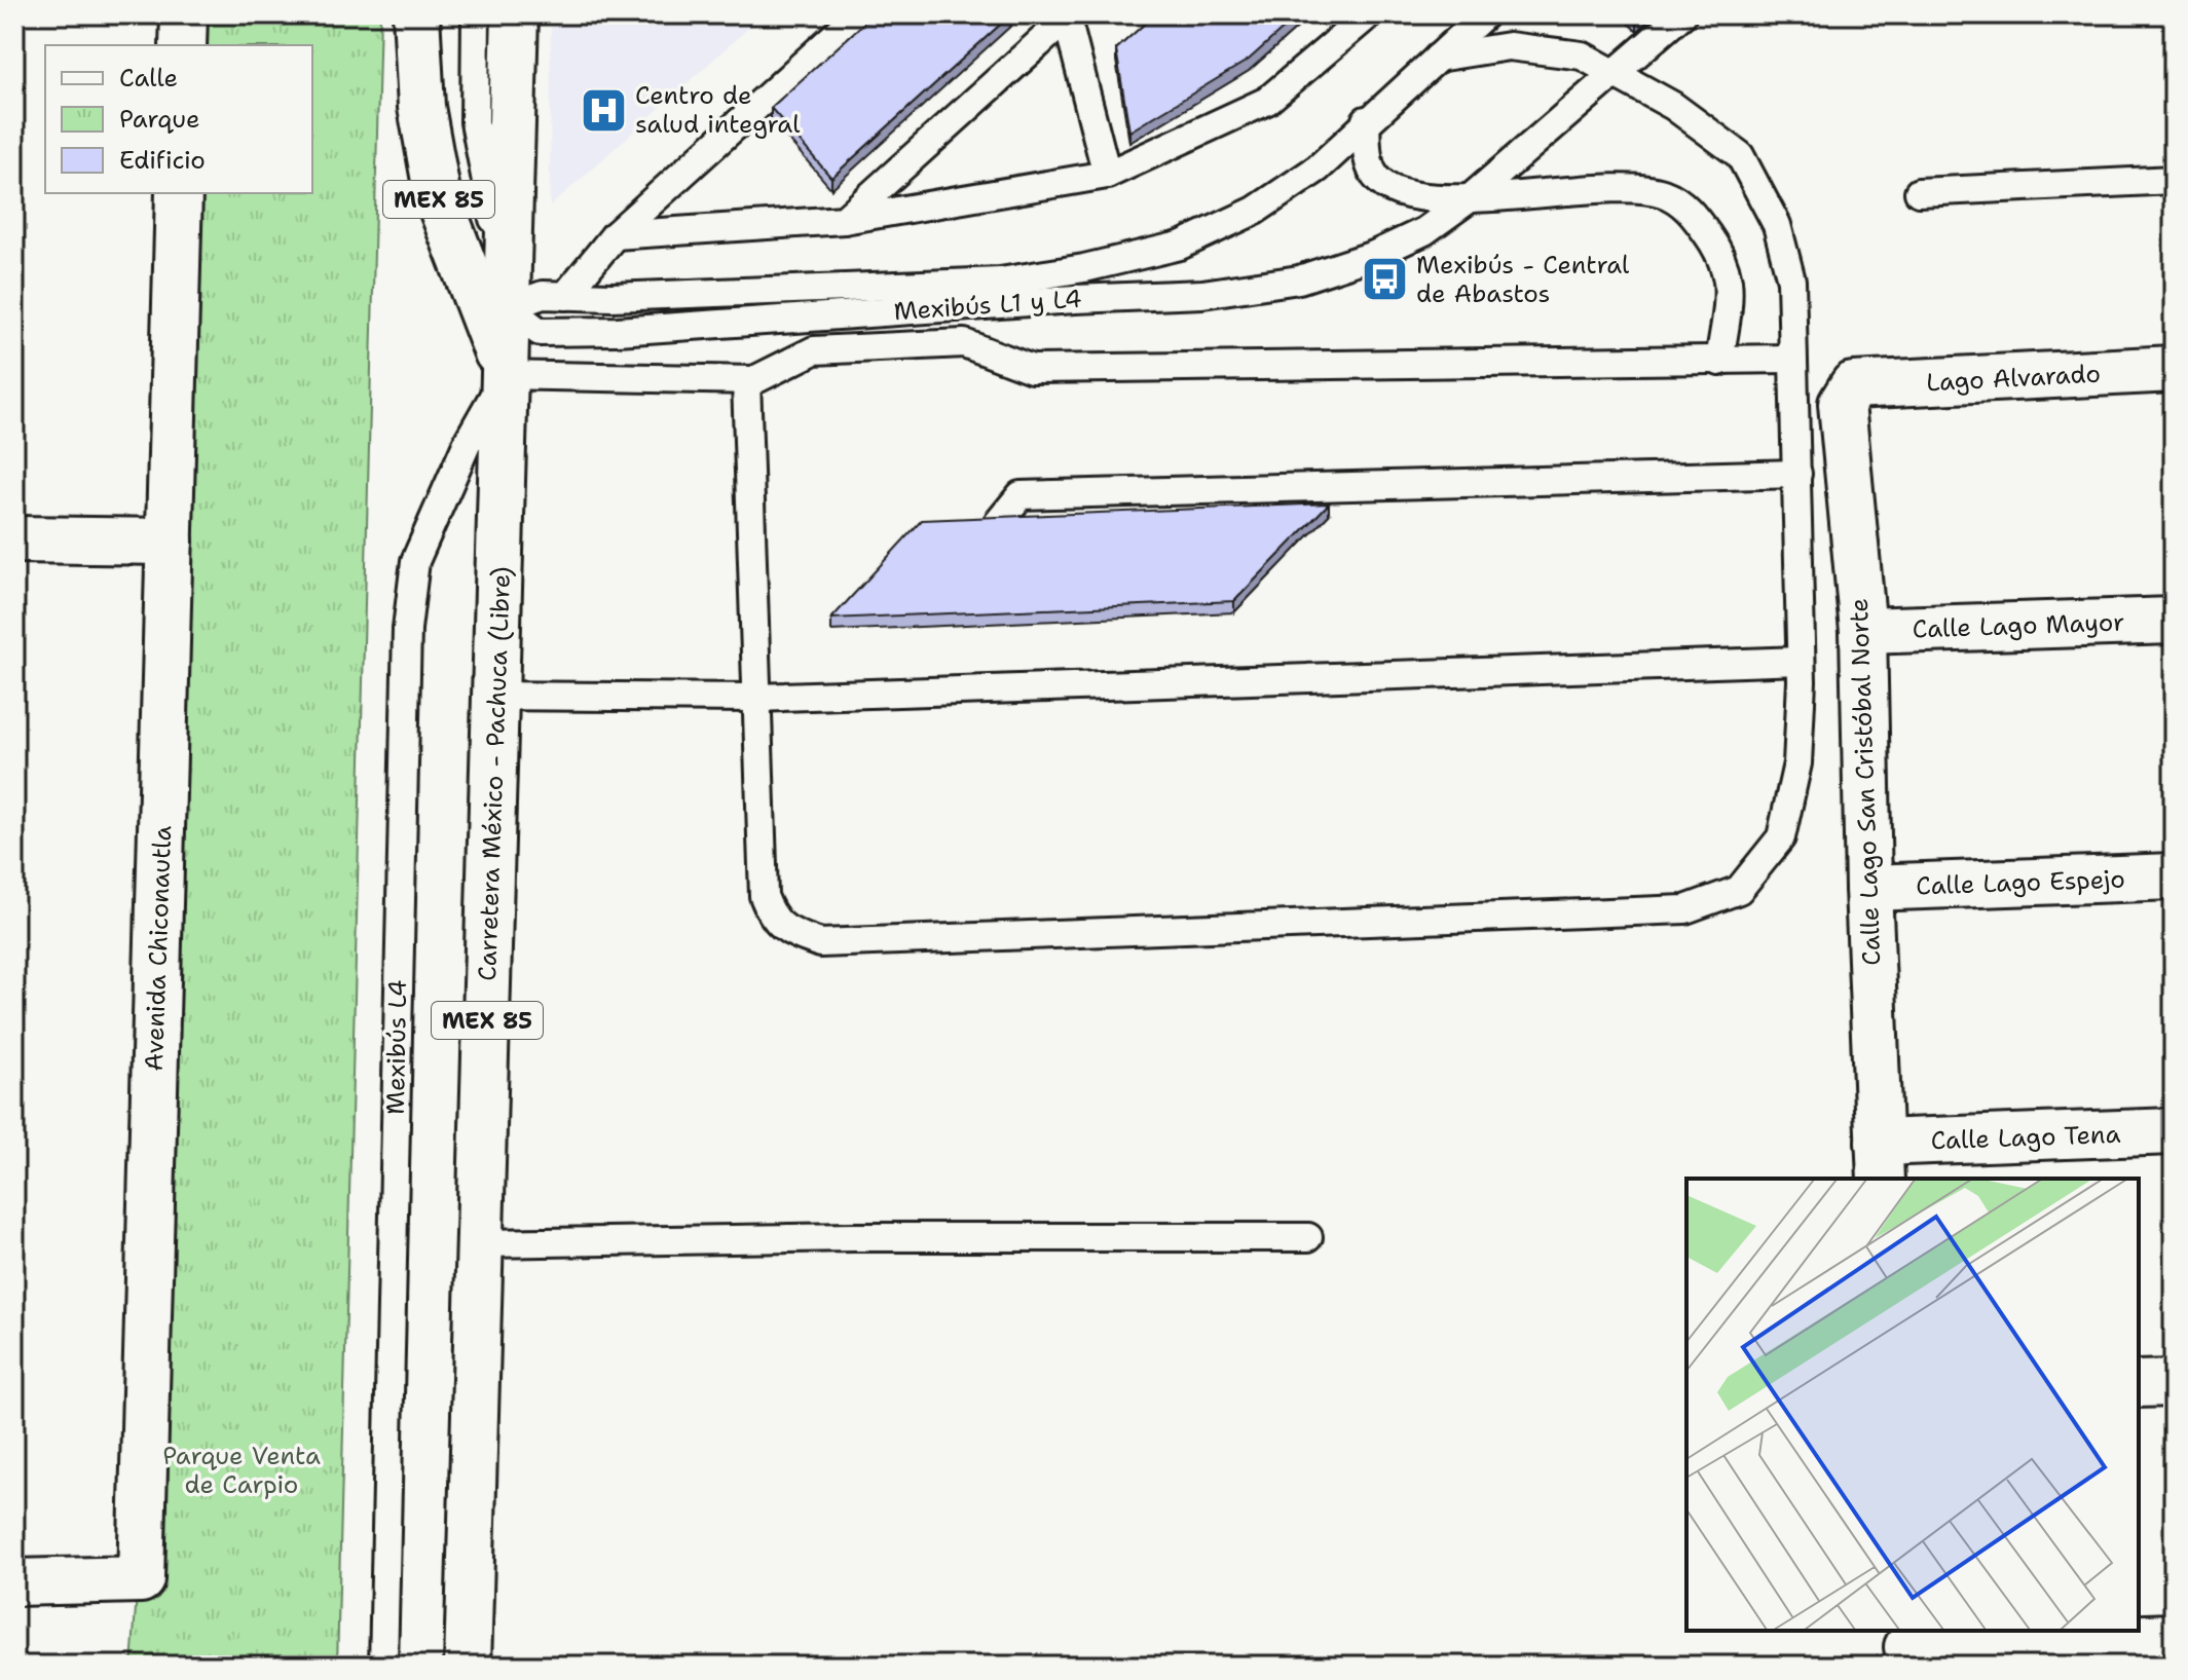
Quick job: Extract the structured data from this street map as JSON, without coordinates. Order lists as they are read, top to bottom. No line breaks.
{"streets":{"street":["MEX 85","Lago Alvarado","Calle Lago Mayor","Carretera México - Pachuca (Libre)","Calle Lago San Cristóbal Norte","Calle Lago Espejo","Avenida Chiconautla","Calle Lago Tena"],"lane":["Mexibús L1 y L4","Mexibús L4"]},"crossings":[["Mexibús L1 y L4","Carretera México - Pachuca (Libre)"],["Mexibús L1 y L4","Mexibús L4"],["Lago Alvarado","Calle Lago San Cristóbal Norte"],["Calle Lago Mayor","Calle Lago San Cristóbal Norte"],["Carretera México - Pachuca (Libre)","Mexibús L4"],["Calle Lago San Cristóbal Norte","Calle Lago Espejo"],["Calle Lago San Cristóbal Norte","Calle Lago Tena"]],"parks":["Parque Venta de Carpio"],"places":{"hospital":["Centro de salud integral"],"bus stop":["Mexibús - Central de Abastos"]},"legend":["Calle","Parque","Edificio"]}
